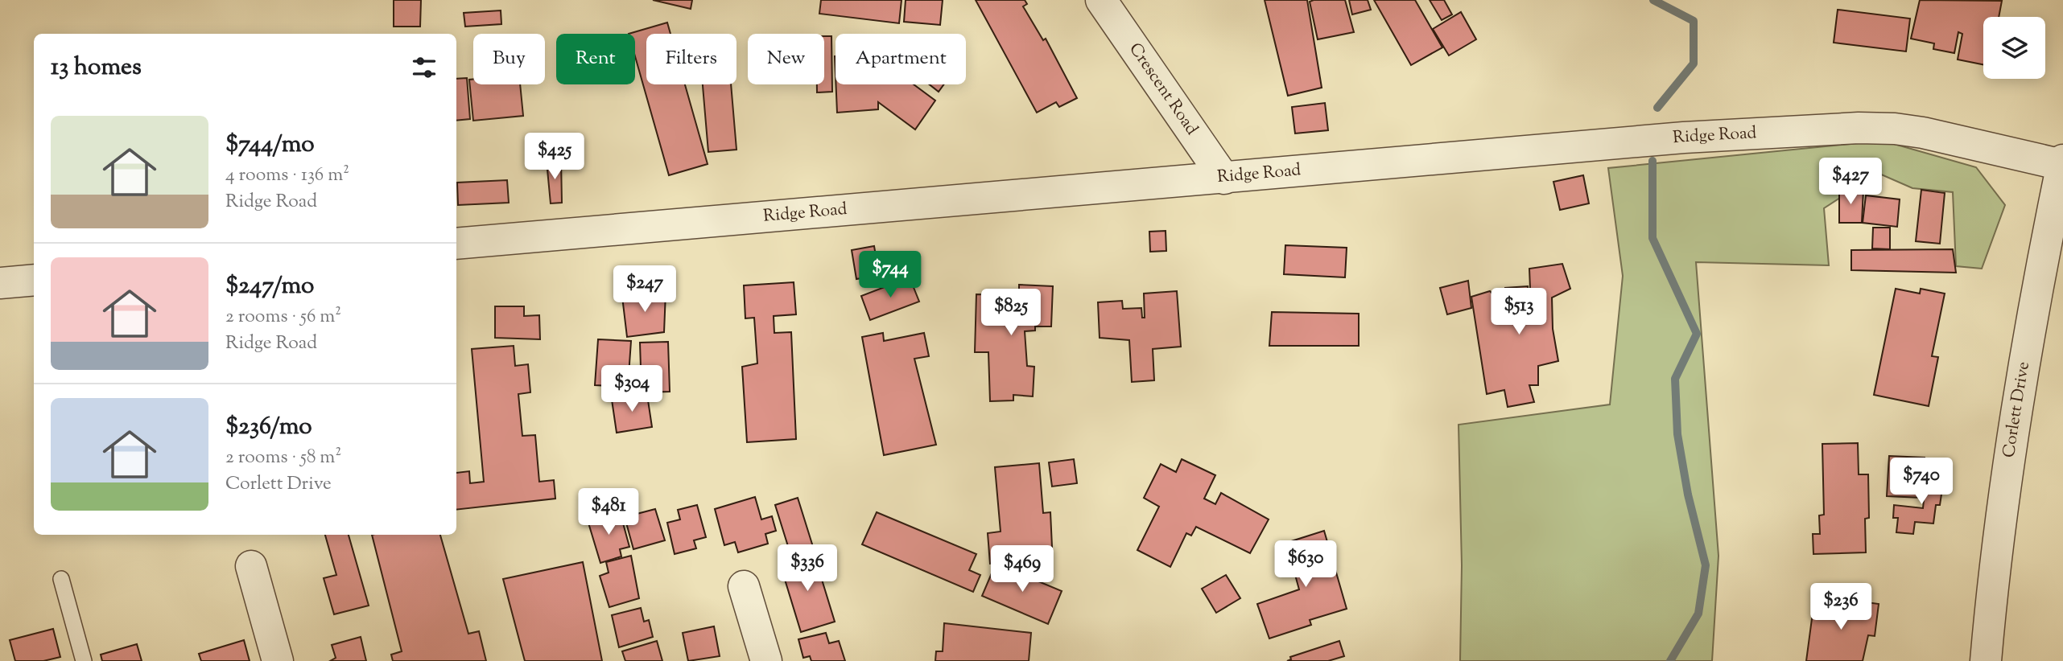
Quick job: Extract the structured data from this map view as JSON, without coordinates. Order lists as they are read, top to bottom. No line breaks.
{"streets":{"street":["Crescent Road","Ridge Road","Corlett Drive"]},"crossings":[["Crescent Road","Ridge Road"],["Ridge Road","Corlett Drive"]],"page":{"chip":["Buy","Rent","Filters","New","Apartment"],"heading":"13 homes","list":[{"name":"$744/mo","note":"4 rooms · 136 m² · Ridge Road"},{"name":"$247/mo","note":"2 rooms · 56 m² · Ridge Road"},{"name":"$236/mo","note":"2 rooms · 58 m² · Corlett Drive"}],"price":["$425","$427","$744","$247","$513","$825","$304","$740","$481","$630","$336","$469","$236"]}}
